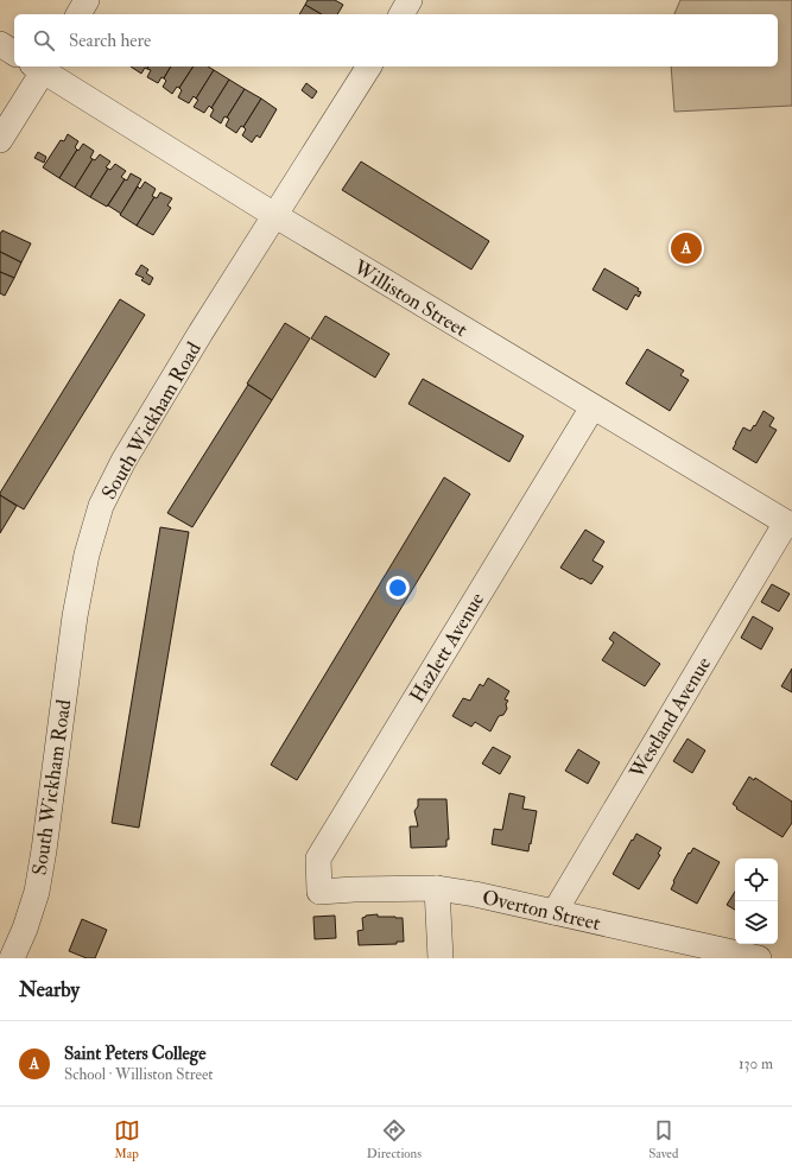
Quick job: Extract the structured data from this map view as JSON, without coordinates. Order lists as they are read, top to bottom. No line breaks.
{"streets":{"street":["Williston Street","South Wickham Road","Hazlett Avenue","Westland Avenue","Overton Street"]},"crossings":[["Williston Street","South Wickham Road"],["Williston Street","Hazlett Avenue"],["Williston Street","Westland Avenue"],["Hazlett Avenue","Overton Street"],["Westland Avenue","Overton Street"]],"page":{"search":"Search here","pins":"A","heading":"Nearby","list":[{"mark":"A","name":"Saint Peters College","note":"School · Williston Street","value":"130 m"}],"nav":["Map","Directions","Saved"]}}
